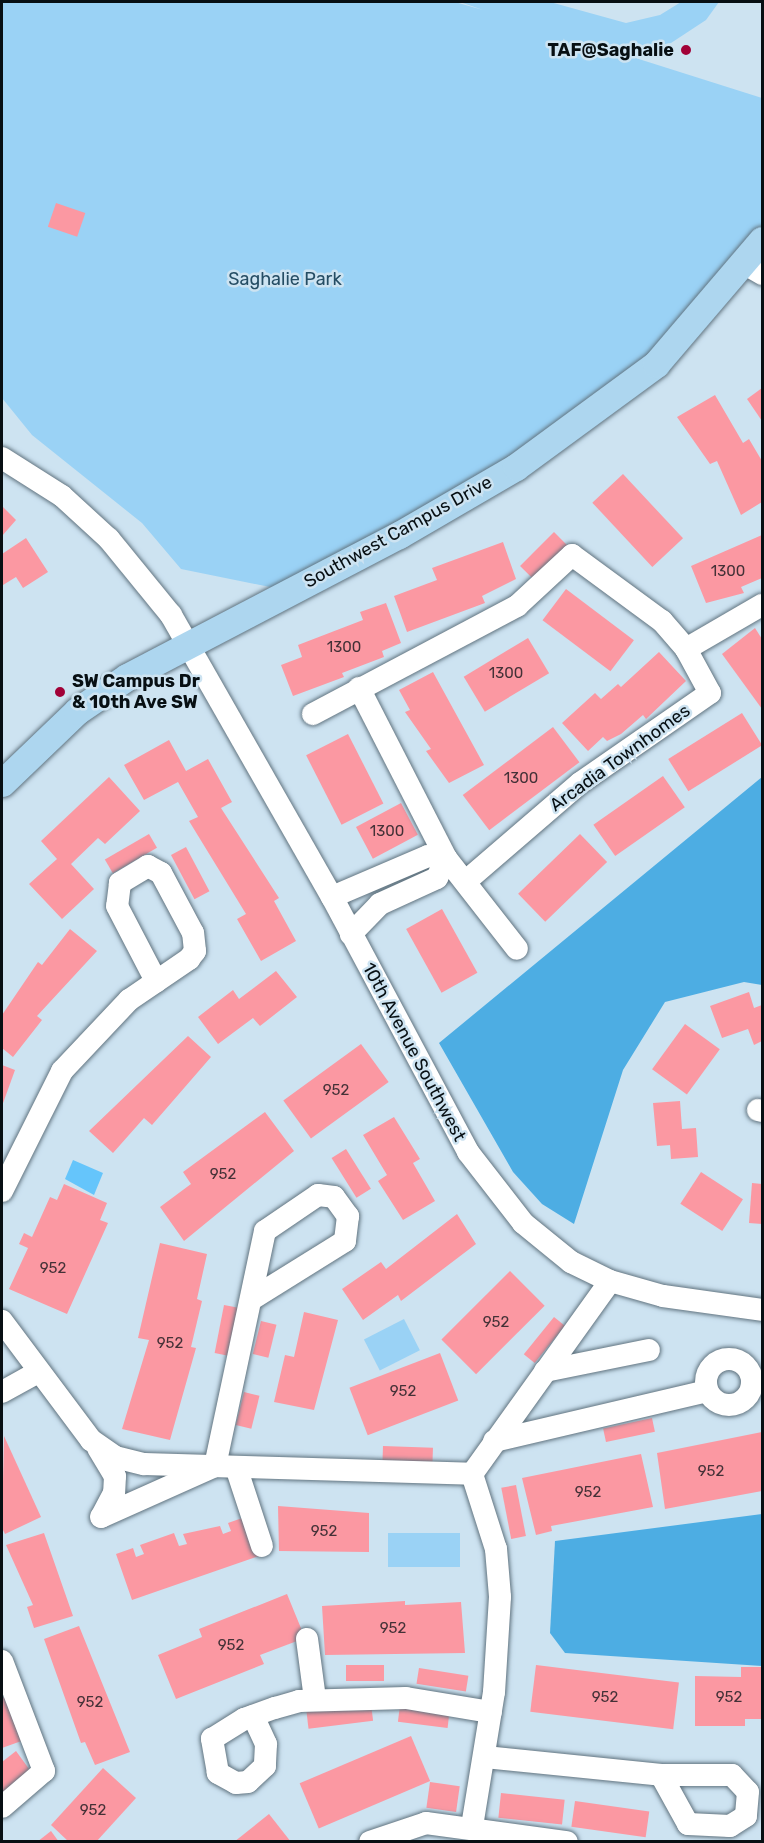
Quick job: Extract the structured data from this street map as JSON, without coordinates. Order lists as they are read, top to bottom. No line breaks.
{"streets":{"main road":["Southwest Campus Drive"],"street":["Arcadia Townhomes","10th Avenue Southwest"]},"crossings":[["Southwest Campus Drive","10th Avenue Southwest"]],"parks":["Saghalie Park"],"places":["TAF@Saghalie","SW Campus Dr & 10th Ave SW"],"house_numbers":["1300","1300","1300","1300","1300","952","952","952","952","952","952","952","952","952","952","952","952","952","952","952"]}
